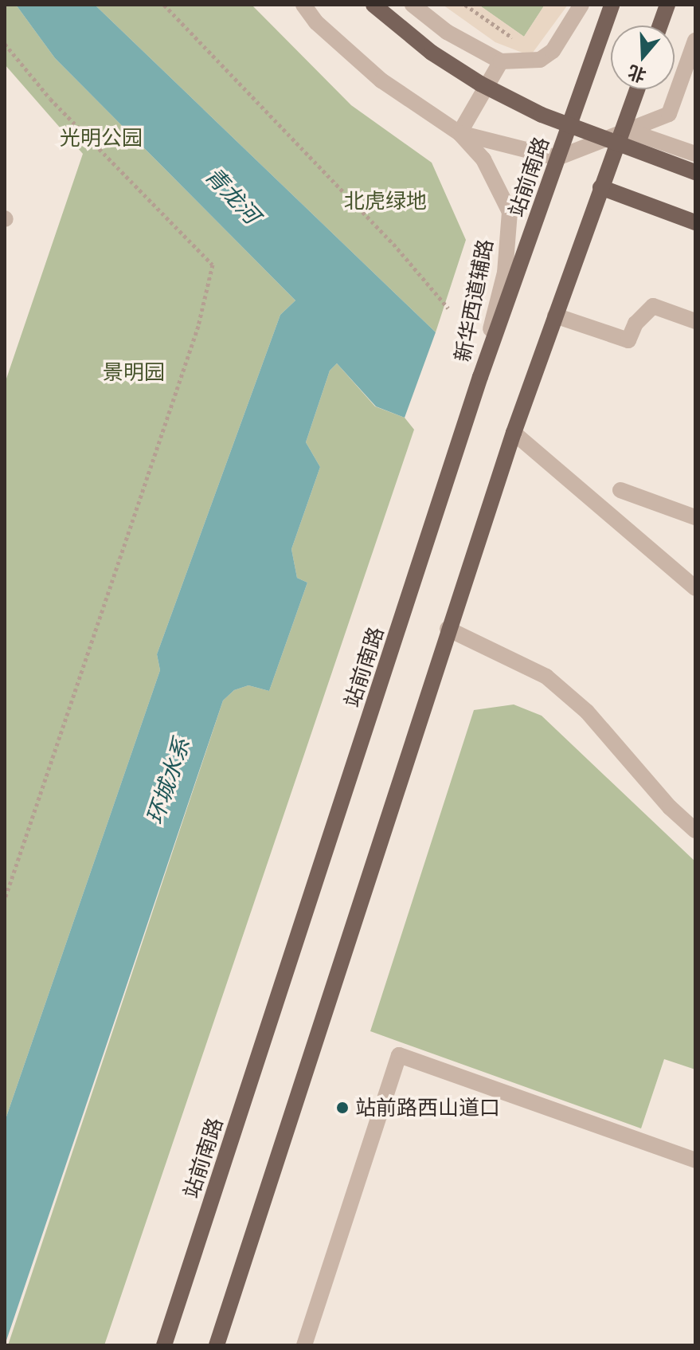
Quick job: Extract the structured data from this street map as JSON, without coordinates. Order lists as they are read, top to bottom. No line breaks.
{"streets":{"main road":["站前南路"],"street":["新华西道辅路"]},"crossings":[["站前南路","新华西道辅路"]],"water":["青龙河","环城水系"],"parks":["光明公园","北虎绿地","景明园"],"places":["站前路西山道口"],"north":"bottom"}
